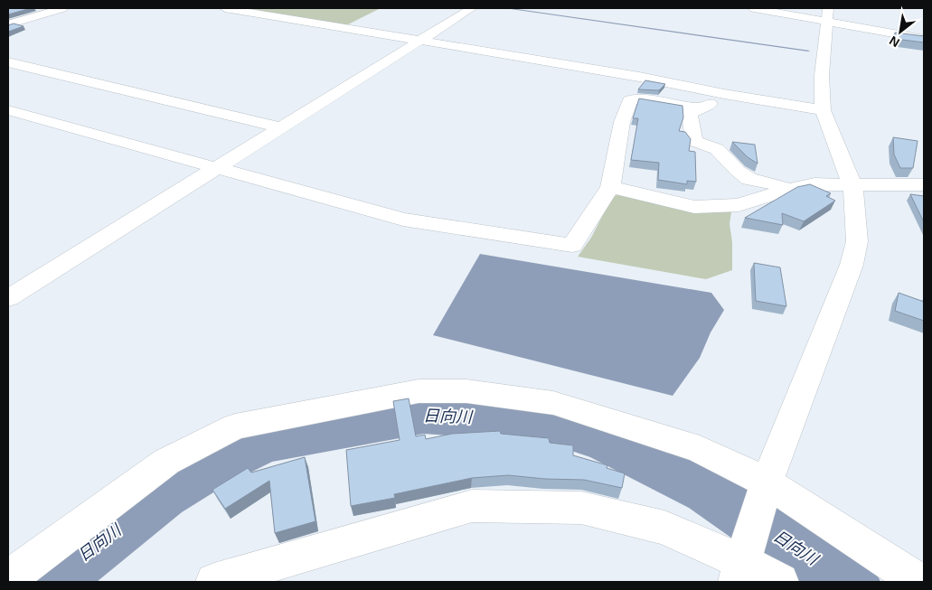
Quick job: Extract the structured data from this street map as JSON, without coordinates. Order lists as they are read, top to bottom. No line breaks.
{"water":["日向川"],"north":"bottom left"}
